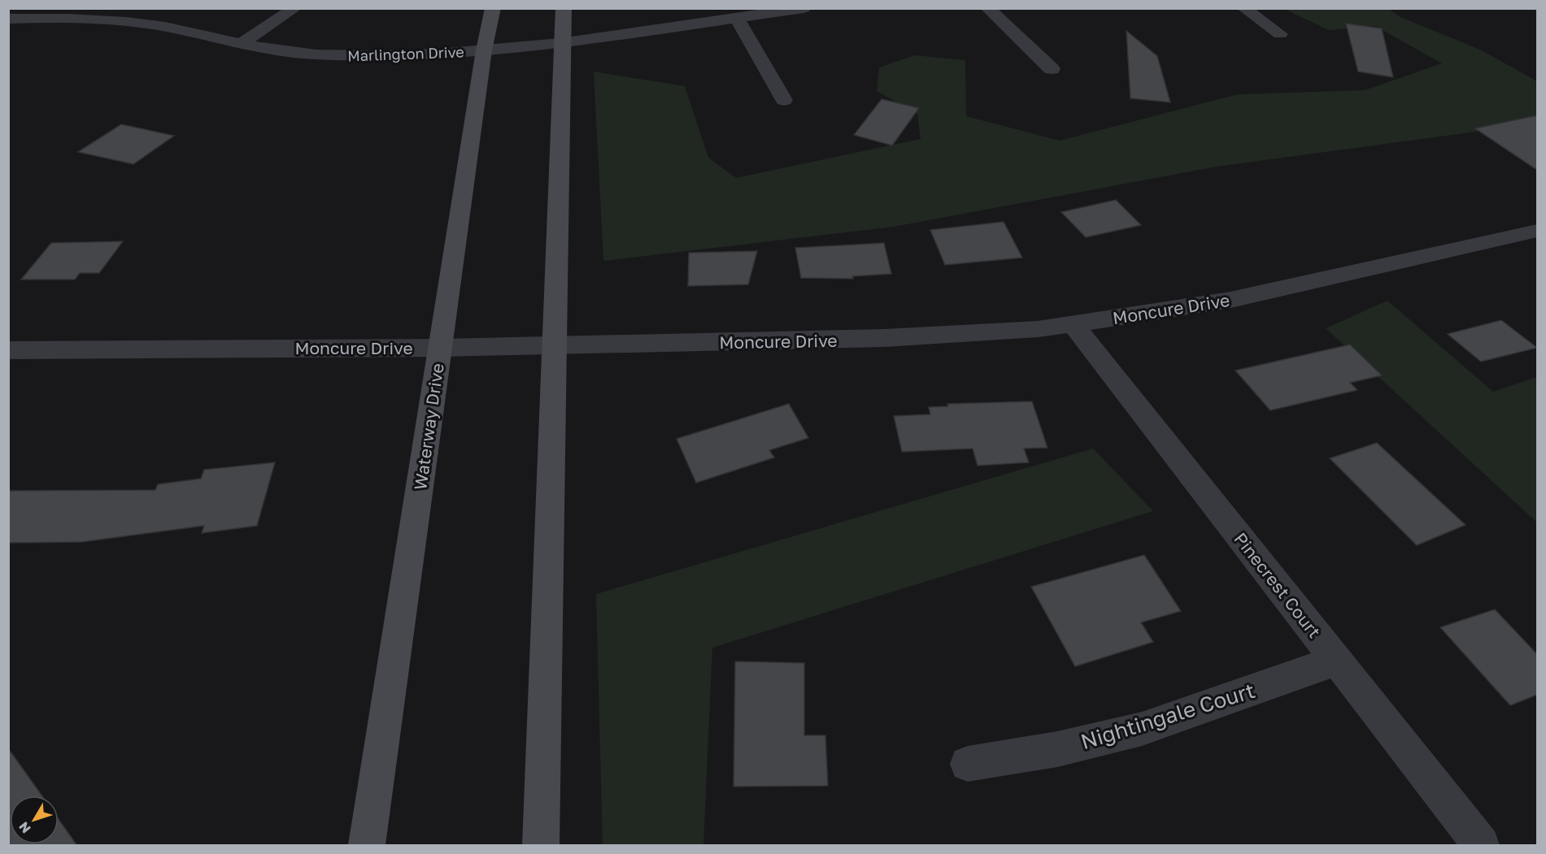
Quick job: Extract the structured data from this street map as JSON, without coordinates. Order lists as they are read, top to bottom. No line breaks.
{"streets":{"street":["Marlington Drive","Moncure Drive","Waterway Drive","Pinecrest Court","Nightingale Court"]},"crossings":[["Marlington Drive","Waterway Drive"],["Moncure Drive","Waterway Drive"],["Moncure Drive","Pinecrest Court"],["Pinecrest Court","Nightingale Court"]],"north":"bottom left"}
